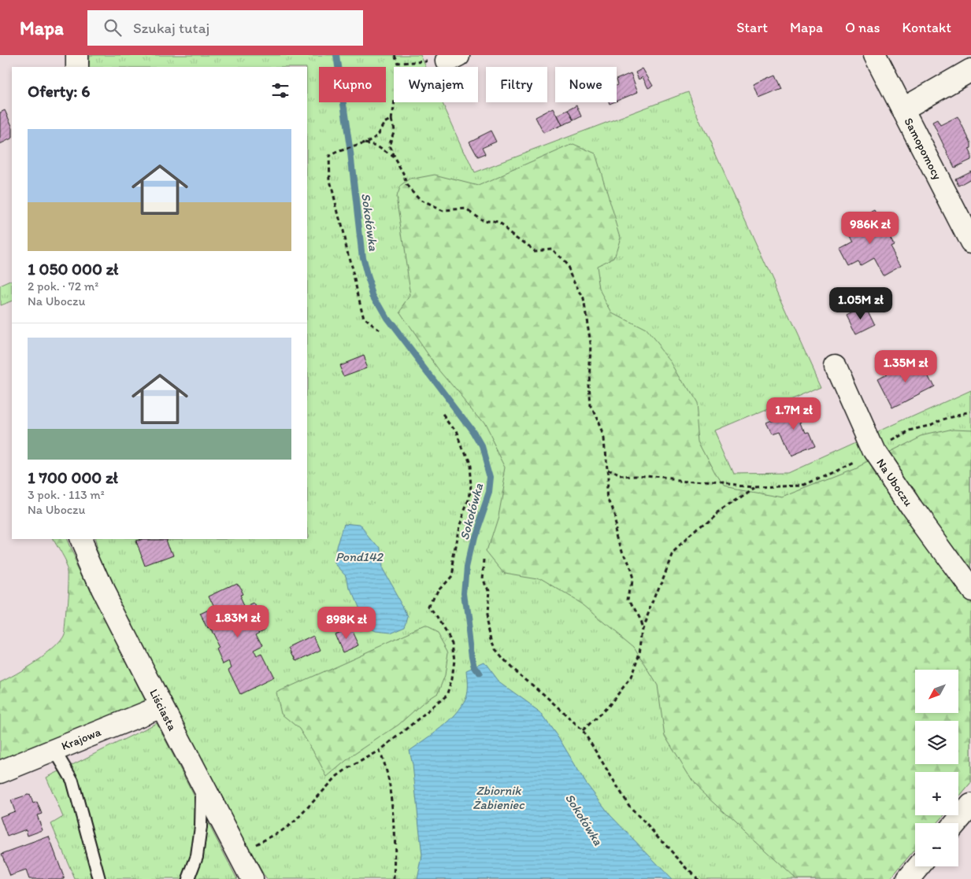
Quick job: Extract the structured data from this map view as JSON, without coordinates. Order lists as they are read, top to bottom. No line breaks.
{"streets":{"street":["Samopomocy","Na Uboczu","Liściasta","Krajowa"]},"crossings":[["Liściasta","Krajowa"]],"water":["Sokołówka","Pond142","Zbiornik Żabieniec"],"north":"bottom left","page":{"header":"Mapa","search":"Szukaj tutaj","nav":["Start","Mapa","O nas","Kontakt"],"chip":["Kupno","Wynajem","Filtry","Nowe"],"heading":"Oferty: 6","list":[{"name":"1 050 000 zł","note":"2 pok. · 72 m² · Na Uboczu"},{"name":"1 700 000 zł","note":"3 pok. · 113 m² · Na Uboczu"}],"price":["986K zł","1.05M zł","1.35M zł","1.7M zł","1.83M zł","898K zł"],"map_buttons":["+","−"]}}
